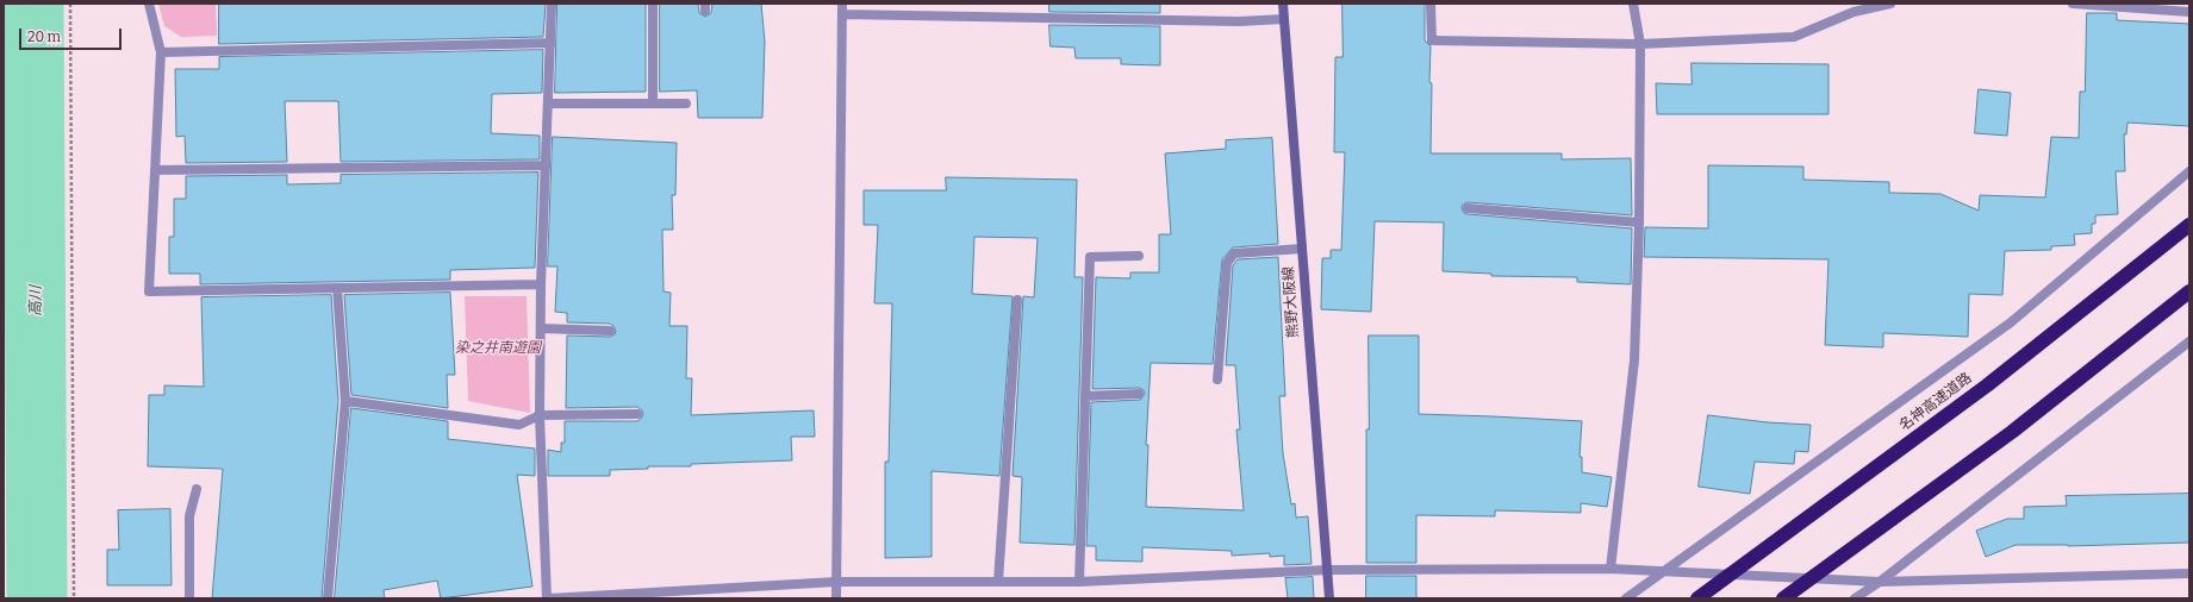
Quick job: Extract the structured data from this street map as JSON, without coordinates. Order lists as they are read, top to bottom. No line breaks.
{"streets":{"highway":["名神高速道路"],"main road":["熊野大阪線"]},"water":["高川"],"parks":["染之井南遊園"],"scale_bar":"20 m"}
